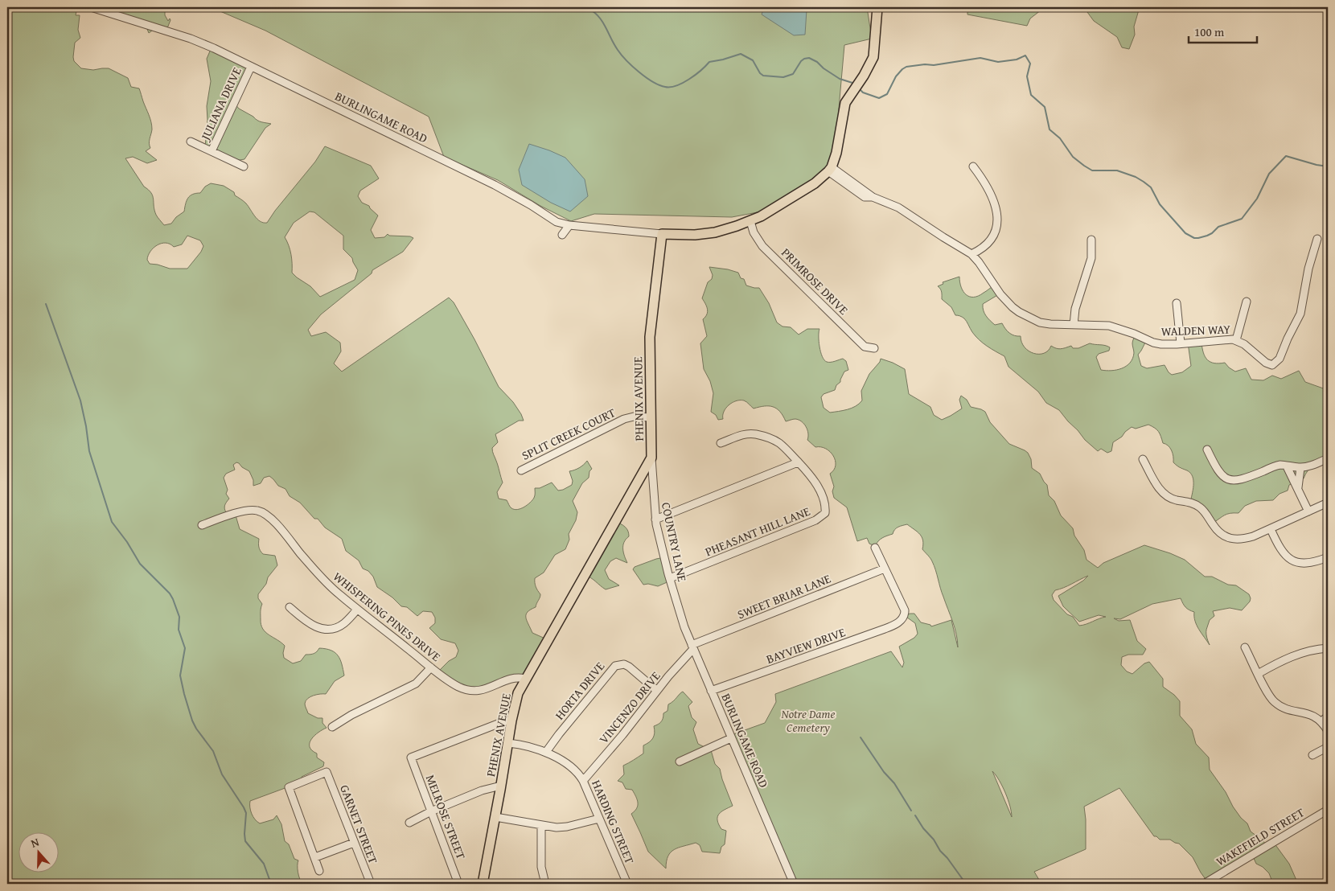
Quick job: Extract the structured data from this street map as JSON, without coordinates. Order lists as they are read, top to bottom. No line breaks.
{"streets":{"main road":["PHENIX AVENUE"],"street":["JULIANA DRIVE","BURLINGAME ROAD","PRIMROSE DRIVE","WALDEN WAY","SPLIT CREEK COURT","PHEASANT HILL LANE","COUNTRY LANE","SWEET BRIAR LANE","WHISPERING PINES DRIVE","BAYVIEW DRIVE","HORTA DRIVE","VINCENZO DRIVE","MELROSE STREET","HARDING STREET","GARNET STREET","WAKEFIELD STREET"]},"crossings":[["JULIANA DRIVE","BURLINGAME ROAD"],["BURLINGAME ROAD","PHENIX AVENUE"],["BURLINGAME ROAD","COUNTRY LANE"],["BURLINGAME ROAD","SWEET BRIAR LANE"],["BURLINGAME ROAD","BAYVIEW DRIVE"],["BURLINGAME ROAD","VINCENZO DRIVE"],["PHENIX AVENUE","SPLIT CREEK COURT"],["PHENIX AVENUE","COUNTRY LANE"],["PHENIX AVENUE","WHISPERING PINES DRIVE"],["PHENIX AVENUE","MELROSE STREET"],["PHENIX AVENUE","HARDING STREET"],["PHEASANT HILL LANE","COUNTRY LANE"],["SWEET BRIAR LANE","BAYVIEW DRIVE"],["SWEET BRIAR LANE","VINCENZO DRIVE"],["HORTA DRIVE","VINCENZO DRIVE"],["HORTA DRIVE","HARDING STREET"],["VINCENZO DRIVE","HARDING STREET"]],"parks":["Notre Dame Cemetery"],"scale_bar":"100 m","north":"top"}
